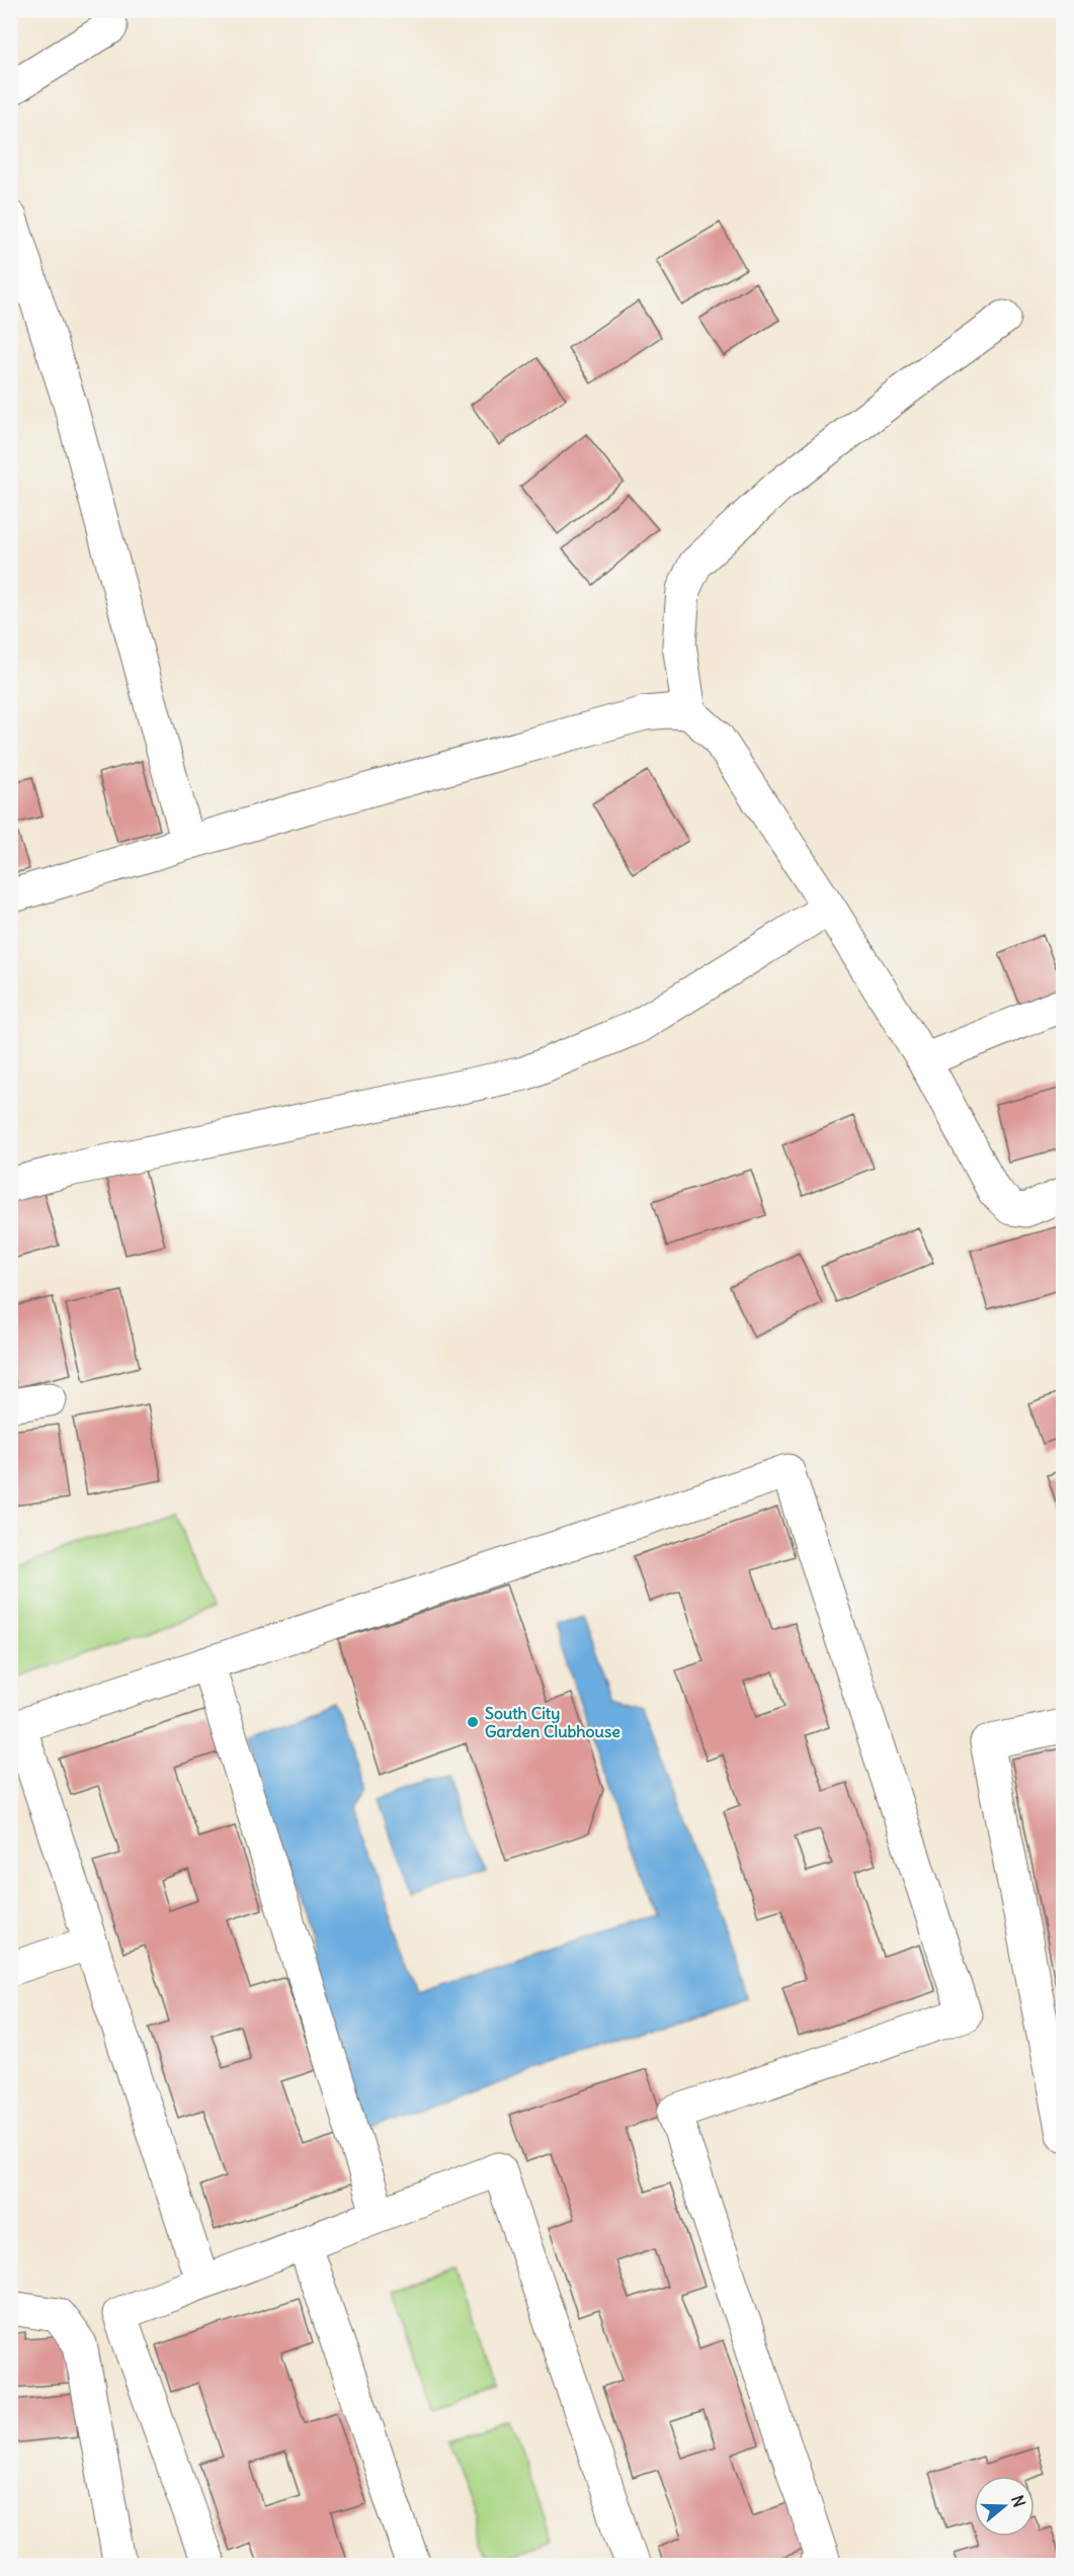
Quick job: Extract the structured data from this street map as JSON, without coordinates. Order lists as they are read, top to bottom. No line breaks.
{"places":["South City Garden Clubhouse"],"north":"right"}
